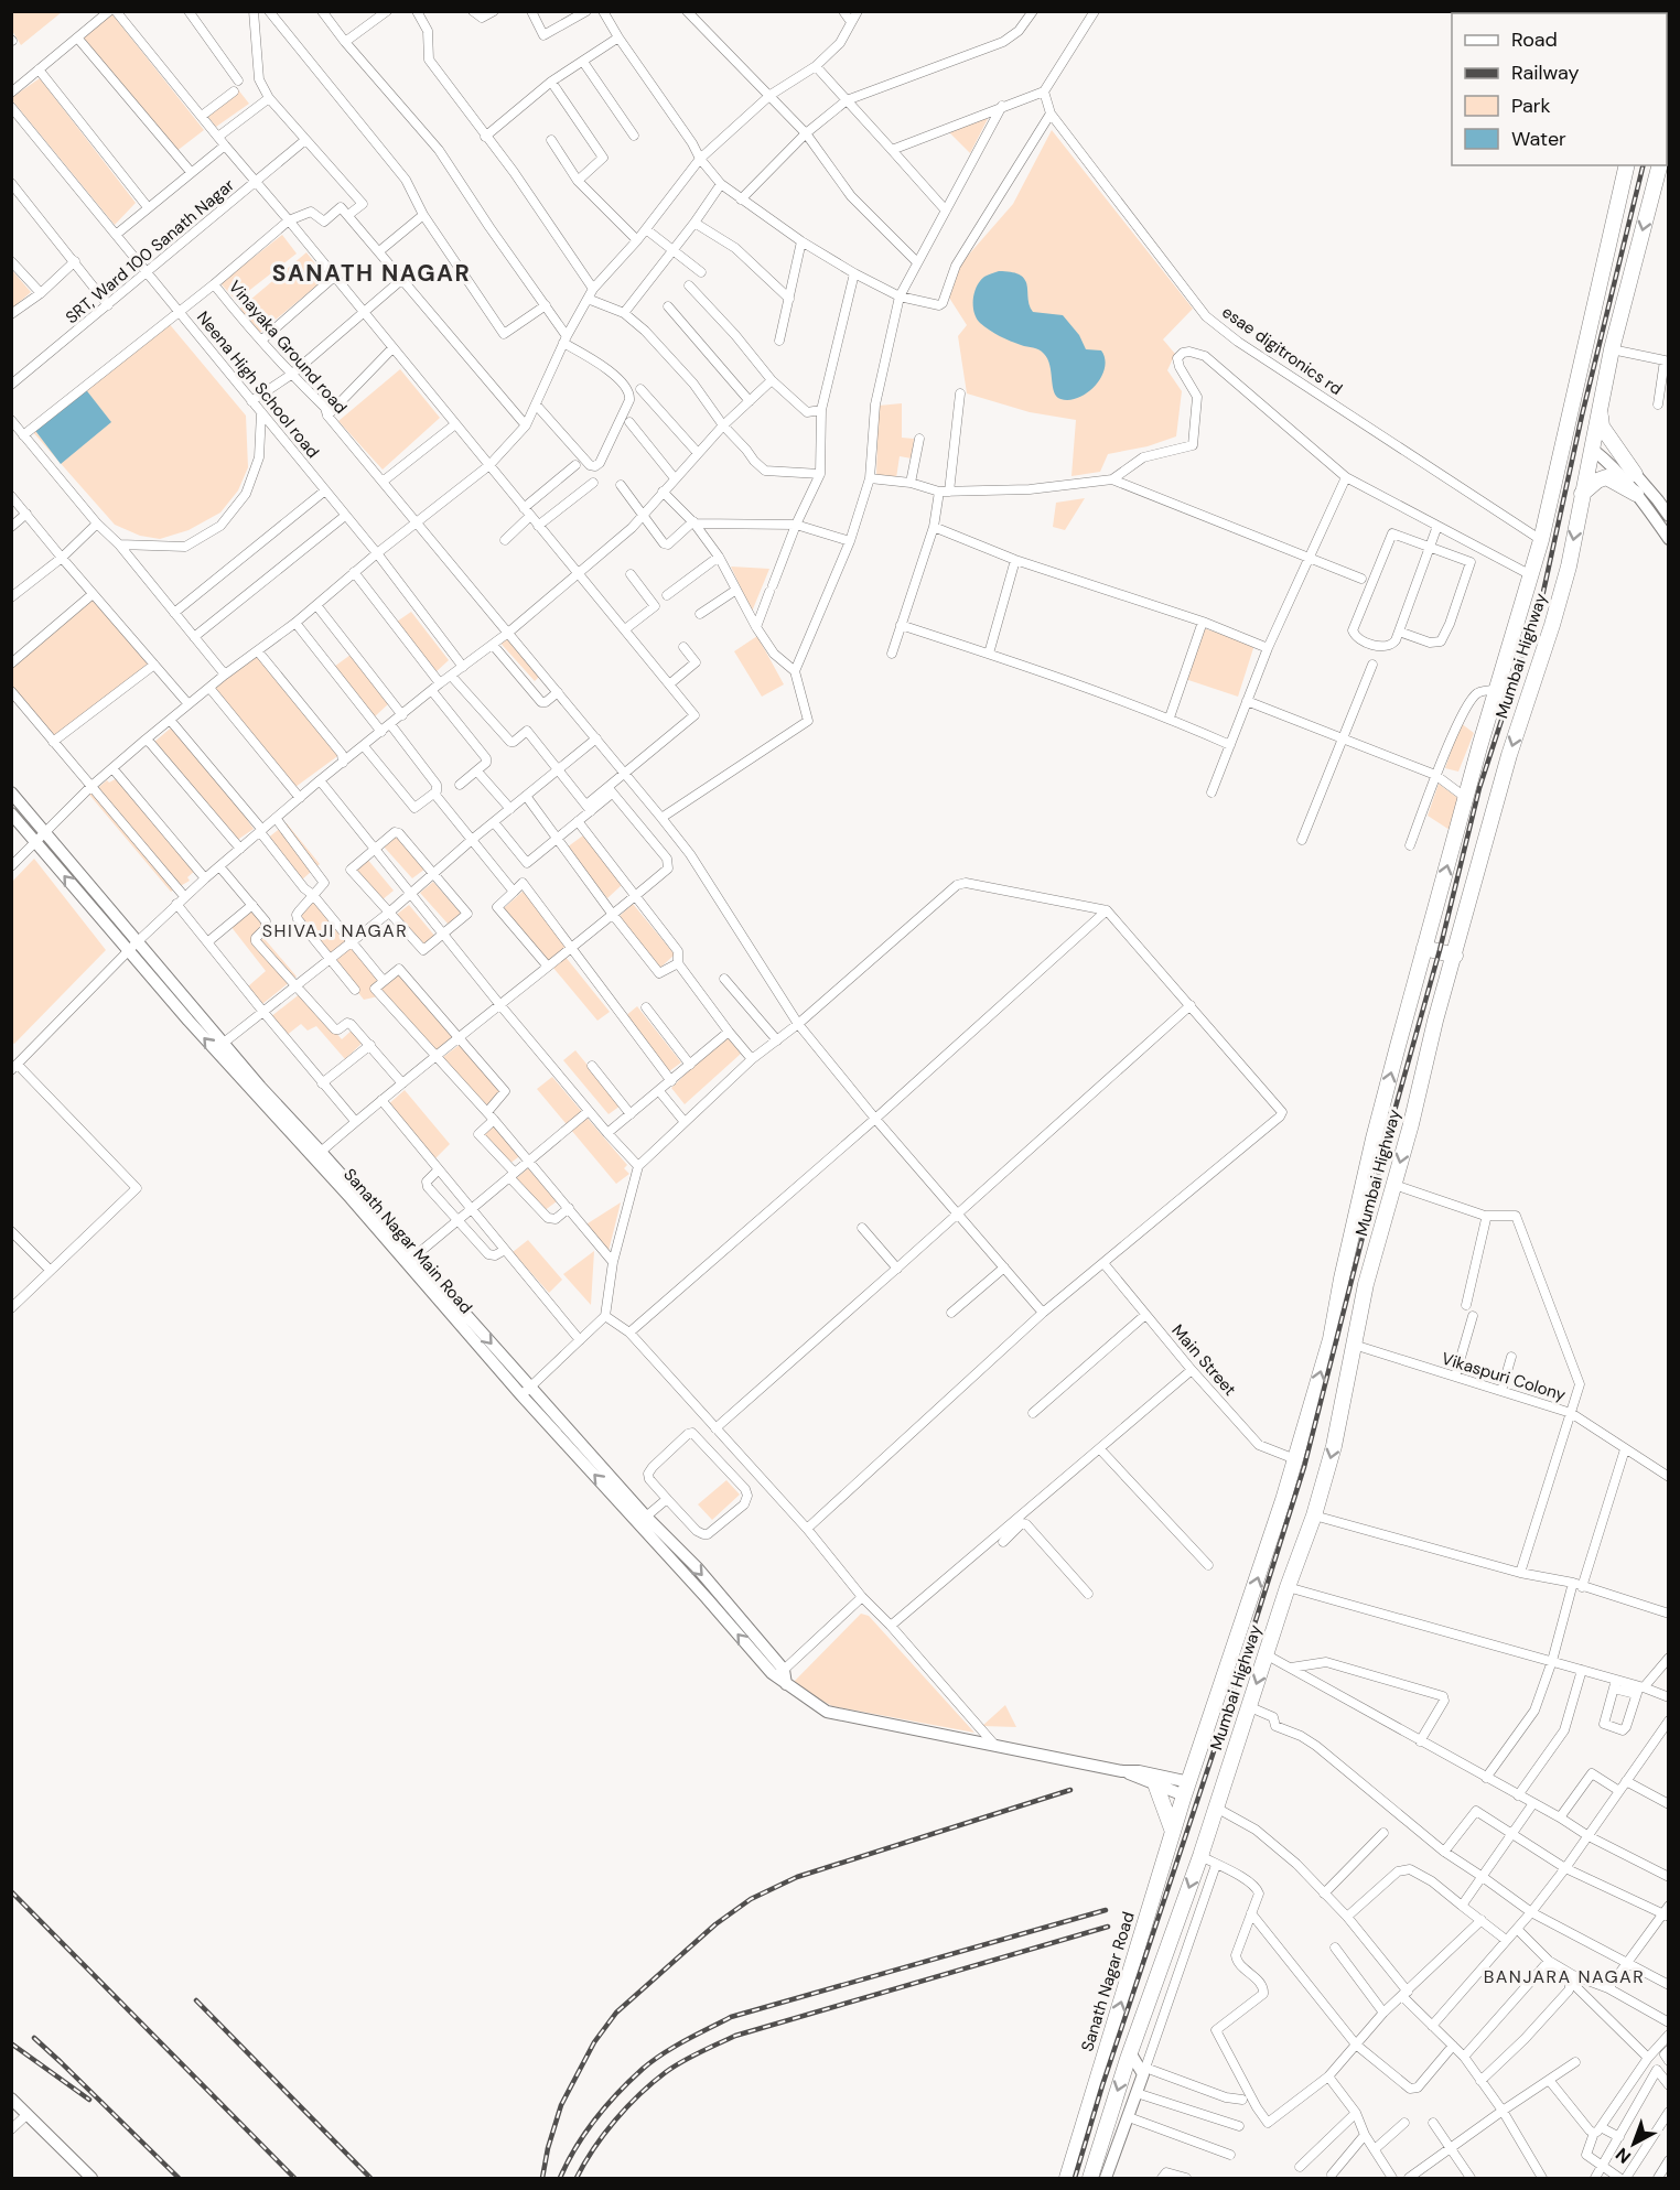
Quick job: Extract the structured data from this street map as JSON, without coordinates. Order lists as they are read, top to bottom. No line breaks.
{"streets":{"highway":["Mumbai Highway","Sanath Nagar Road"],"street":["SRT, Ward 100 Sanath Nagar","Vinayaka Ground road","esae digitronics rd","Neena High School road","Sanath Nagar Main Road","Main Street","Vikaspuri Colony"]},"crossings":[["SRT, Ward 100 Sanath Nagar","Neena High School road"],["esae digitronics rd","Mumbai Highway"],["Mumbai Highway","Main Street"],["Mumbai Highway","Vikaspuri Colony"],["Mumbai Highway","Sanath Nagar Road"]],"one_way":["Sanath Nagar Road"],"districts":["SANATH NAGAR","SHIVAJI NAGAR","BANJARA NAGAR"],"legend":["Road","Railway","Park","Water"],"north":"bottom left"}
